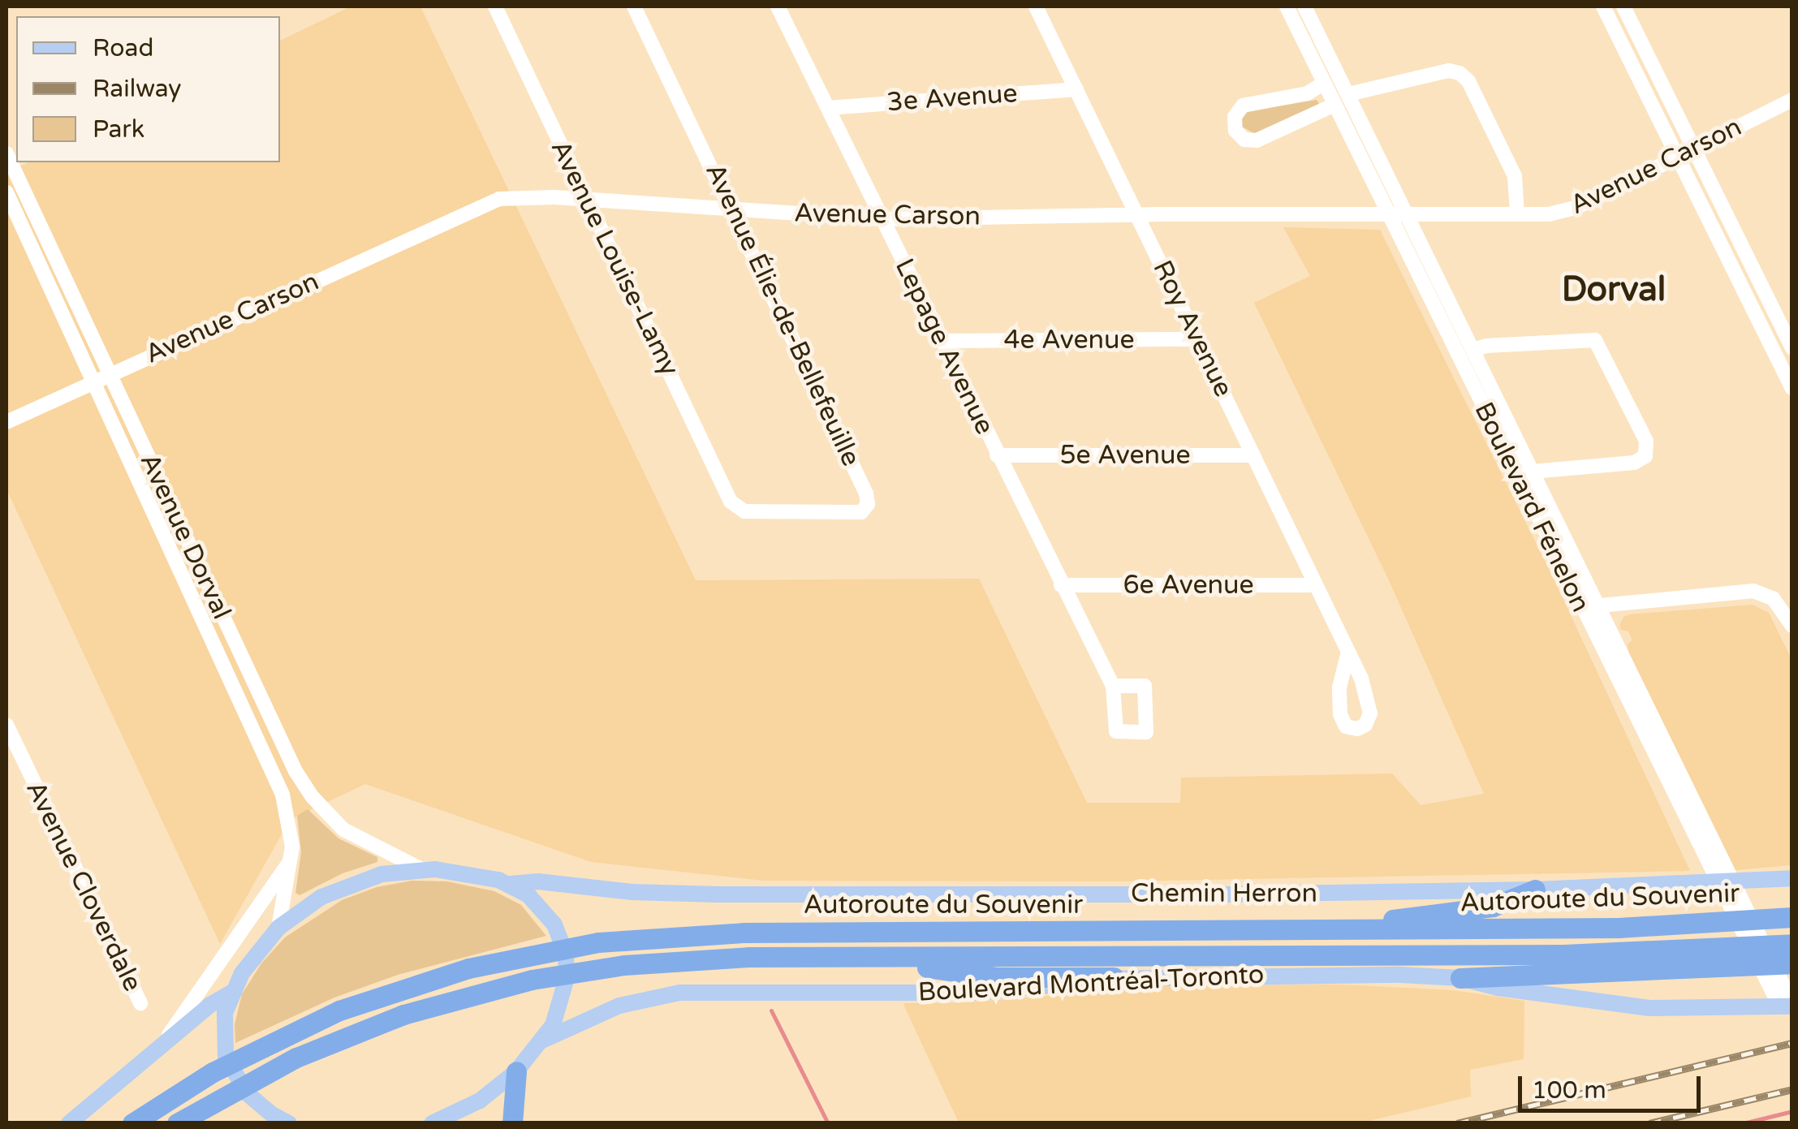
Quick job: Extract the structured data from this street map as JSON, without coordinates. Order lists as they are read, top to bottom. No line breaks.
{"streets":{"highway":["Autoroute du Souvenir"],"main road":["Chemin Herron","Boulevard Montréal-Toronto"],"street":["3e Avenue","Avenue Carson","Avenue Louise-Lamy","Avenue Élie-de-Bellefeuille","Roy Avenue","4e Avenue","Lepage Avenue","5e Avenue","Boulevard Fénelon","Avenue Dorval","6e Avenue","Avenue Cloverdale"]},"crossings":[["3e Avenue","Roy Avenue"],["3e Avenue","Lepage Avenue"],["Avenue Carson","Avenue Louise-Lamy"],["Avenue Carson","Avenue Élie-de-Bellefeuille"],["Avenue Carson","Roy Avenue"],["Avenue Carson","Lepage Avenue"],["Avenue Carson","Boulevard Fénelon"],["Avenue Carson","Avenue Dorval"],["Avenue Louise-Lamy","Avenue Élie-de-Bellefeuille"],["Roy Avenue","4e Avenue"],["Roy Avenue","5e Avenue"],["Roy Avenue","6e Avenue"],["4e Avenue","Lepage Avenue"],["Lepage Avenue","5e Avenue"],["Lepage Avenue","6e Avenue"],["Boulevard Fénelon","Boulevard Montréal-Toronto"]],"districts":["Dorval"],"legend":["Road","Railway","Park"],"scale_bar":"100 m"}
